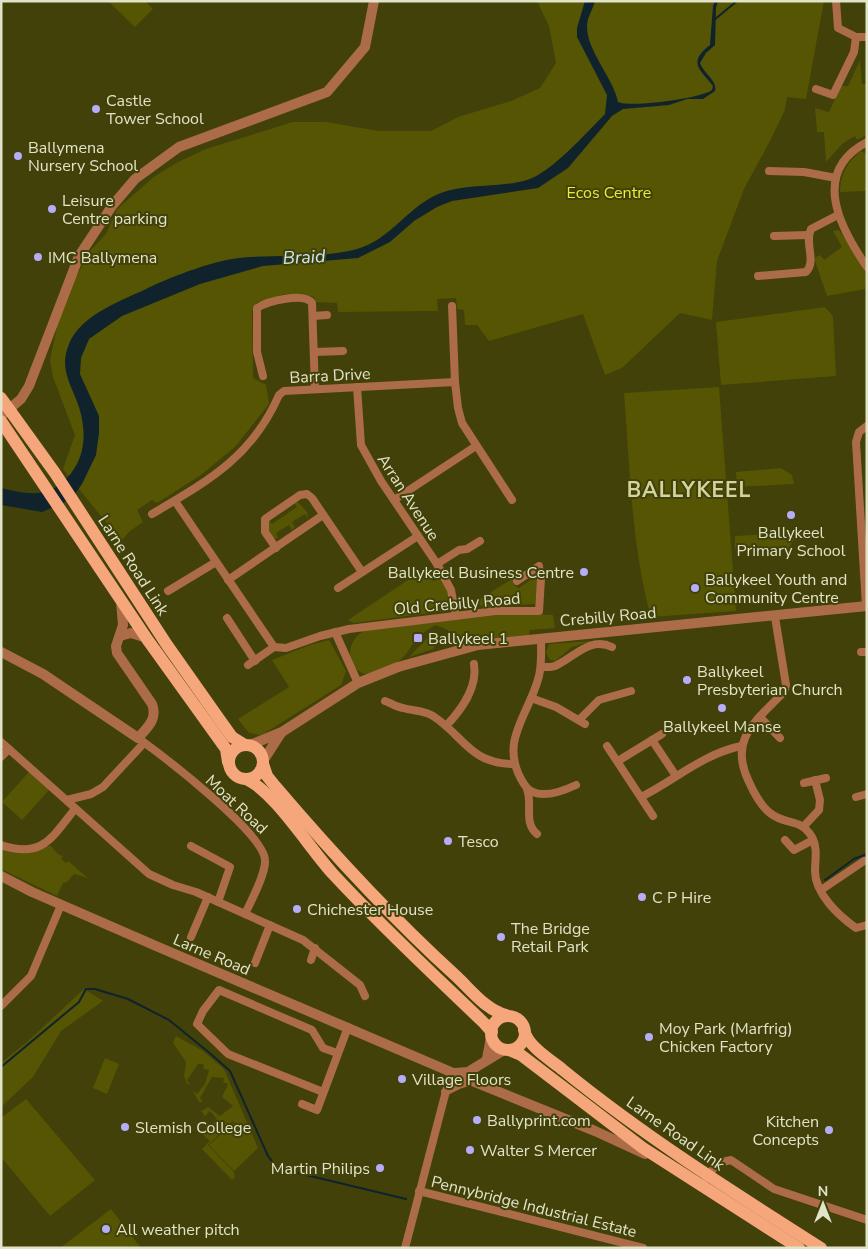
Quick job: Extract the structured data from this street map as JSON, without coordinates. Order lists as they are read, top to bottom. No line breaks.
{"streets":{"main road":["Larne Road Link"],"street":["Barra Drive","Arran Avenue","Old Crebilly Road","Crebilly Road","Moat Road","Larne Road","Pennybridge Industrial Estate"]},"crossings":[["Barra Drive","Arran Avenue"],["Arran Avenue","Old Crebilly Road"],["Larne Road Link","Crebilly Road"],["Larne Road Link","Larne Road"],["Larne Road","Pennybridge Industrial Estate"]],"districts":["BALLYKEEL"],"water":["Braid"],"parks":["Ecos Centre"],"places":{"other":["Castle Tower School","Ballymena Nursery School","Leisure Centre parking","IMC Ballymena","Ballykeel Primary School","Ballykeel Business Centre","Ballykeel Youth and Community Centre","Ballykeel Presbyterian Church","Ballykeel Manse","Tesco","C P Hire","Chichester House","The Bridge Retail Park","Moy Park (Marfrig) Chicken Factory","Village Floors","Ballyprint.com","Slemish College","Kitchen Concepts","Walter S Mercer","Martin Philips","All weather pitch"],"transit":["Ballykeel 1"]},"north":"top"}
